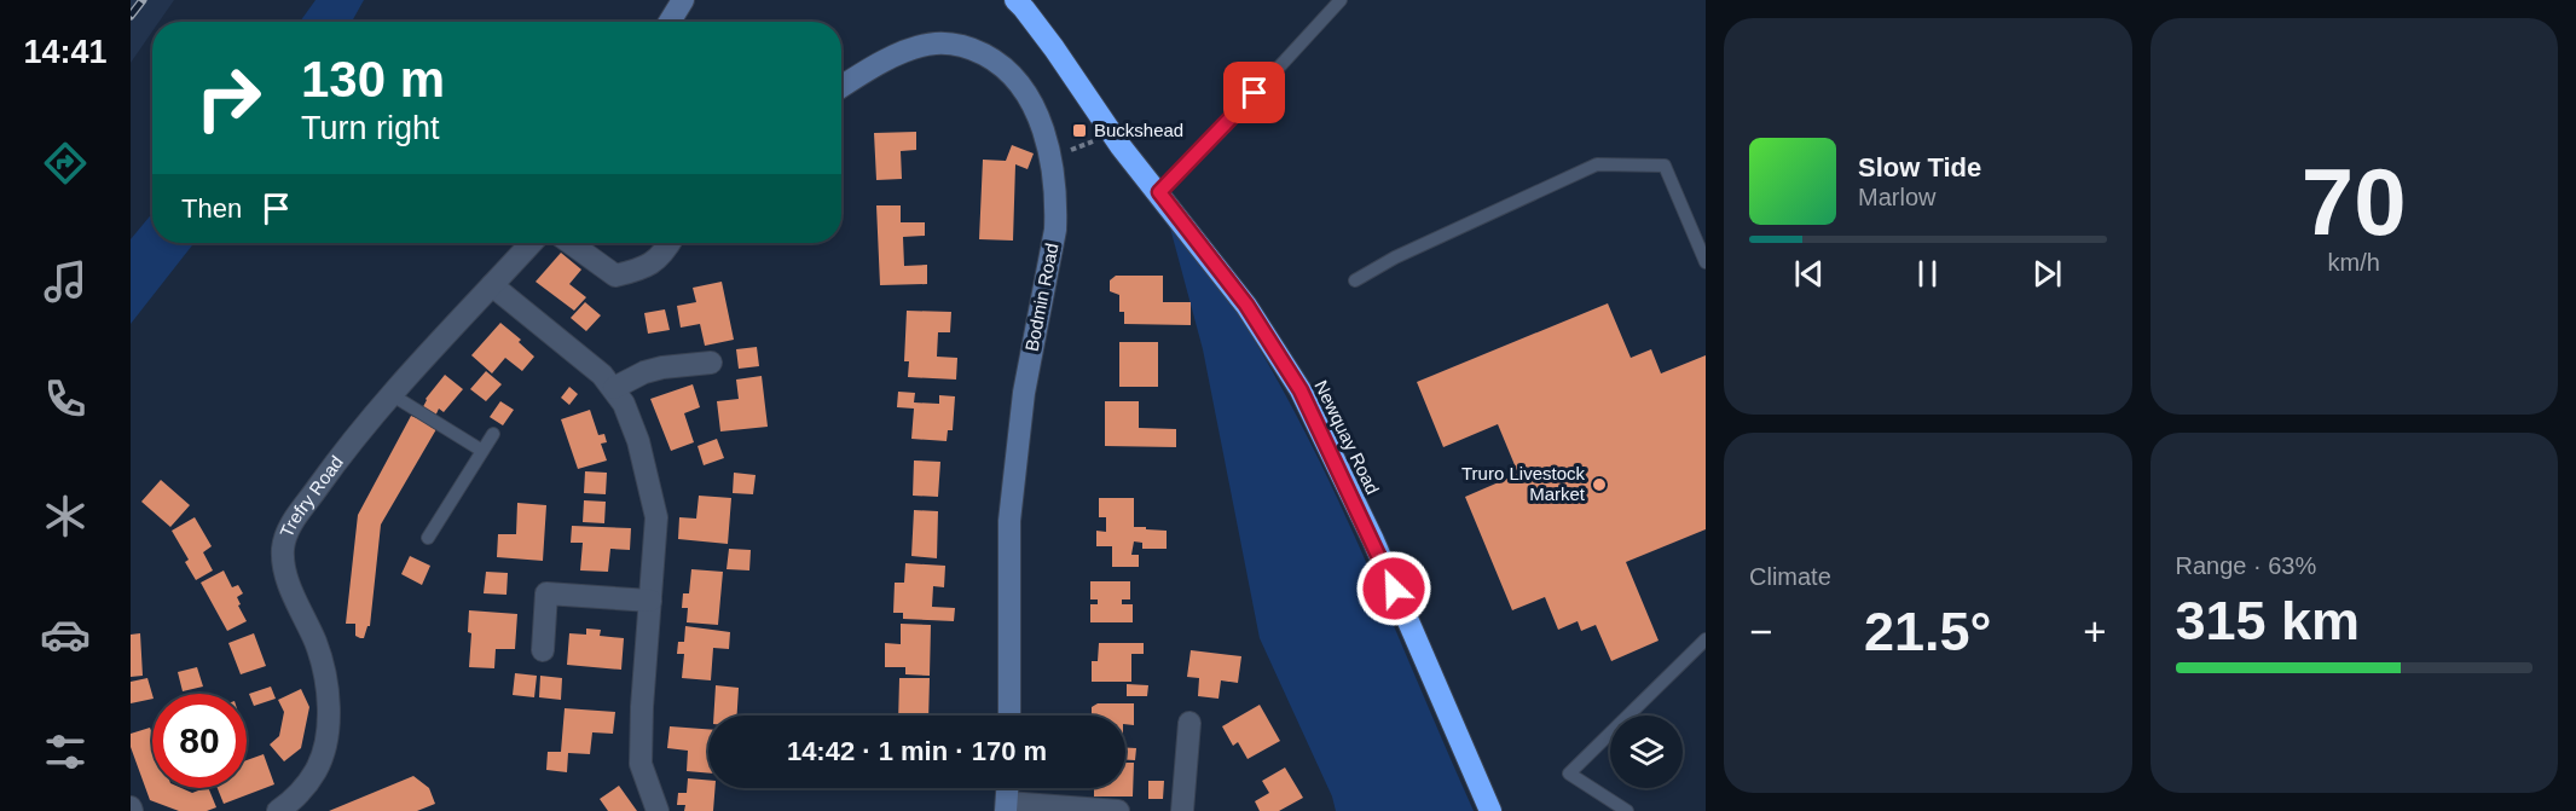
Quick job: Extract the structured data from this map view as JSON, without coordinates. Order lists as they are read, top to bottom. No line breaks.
{"streets":{"highway":["Newquay Road"],"street":["Bodmin Road","Trefry Road"]},"places":{"transit":["Buckshead"],"other":["Truro Livestock Market"]},"page":{"tabs":"14:41","tile":[["70","km/h"],"Climate",["Range · 63%","315 km"]],"turn":["130 m","Turn right"],"song":["Slow Tide","Marlow"],"then":"Then","heat":["−","21.5°","+"],"limit":"80","trip":"14:42 · 1 min · 170 m"}}
